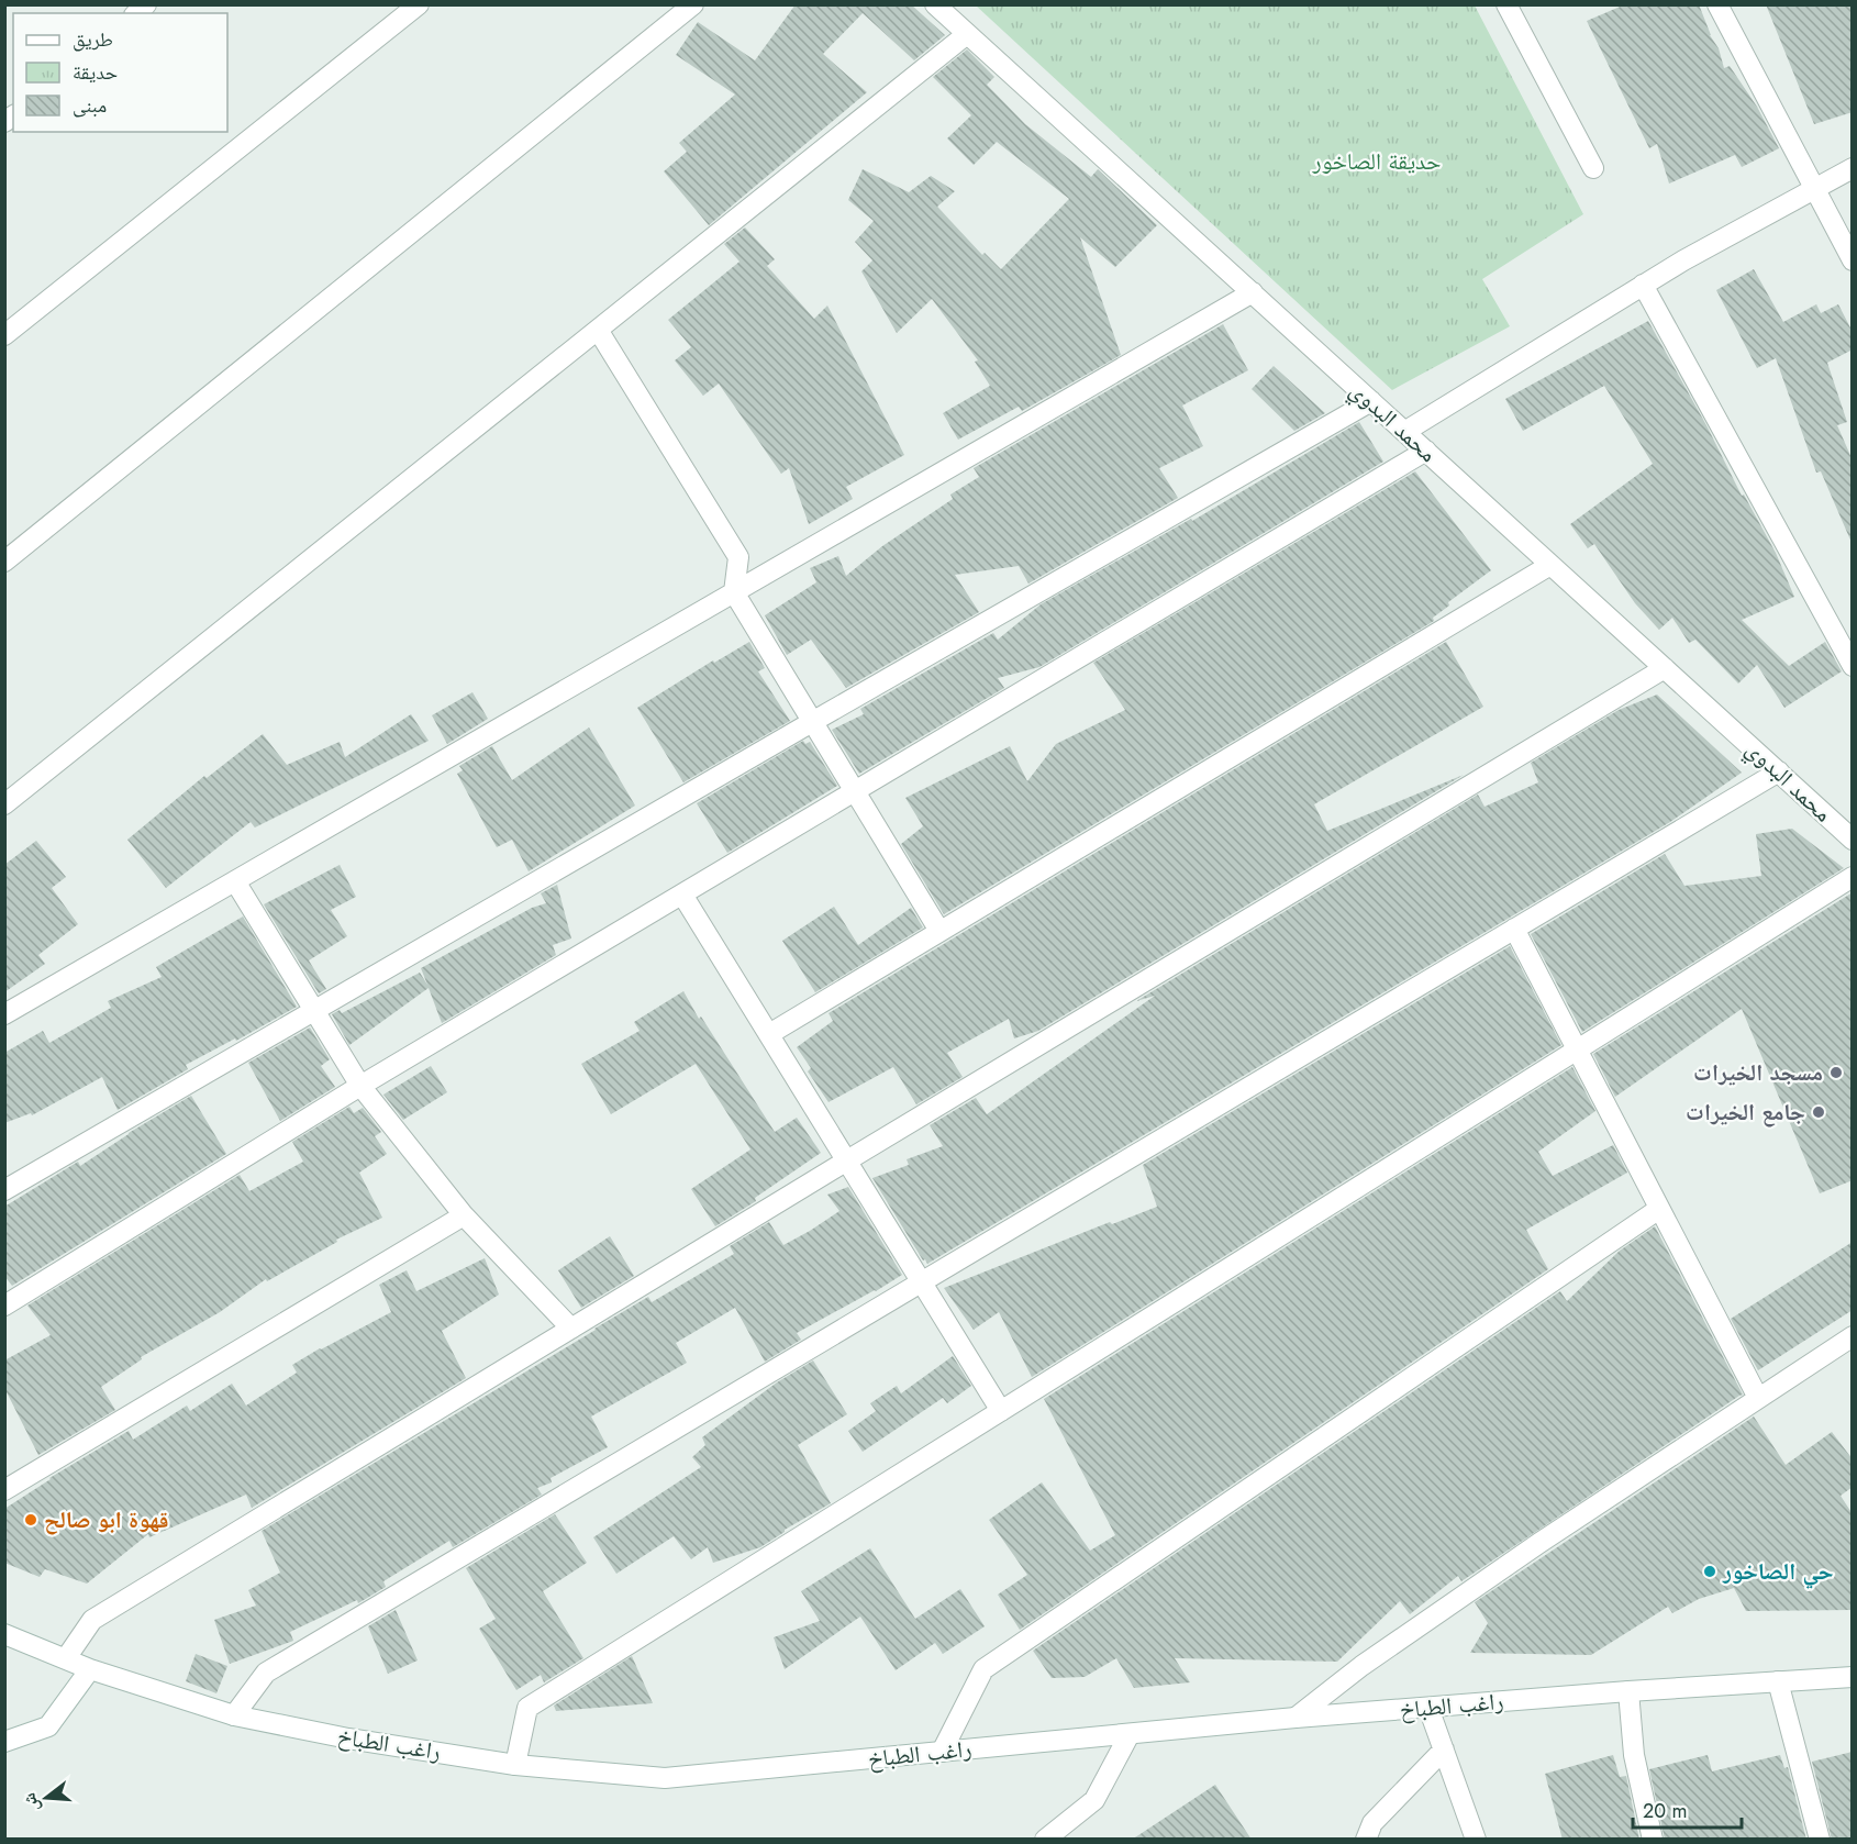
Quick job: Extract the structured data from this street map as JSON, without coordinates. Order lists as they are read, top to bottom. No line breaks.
{"streets":{"street":["محمد البدوي","راغب الطباخ"]},"parks":["حديقة الصاخور"],"places":["مسجد الخيرات","جامع الخيرات","قهوة ابو صالح","حي الصاخور"],"legend":["طريق","حديقة","مبنى"],"scale_bar":"20 m","north":"left"}
